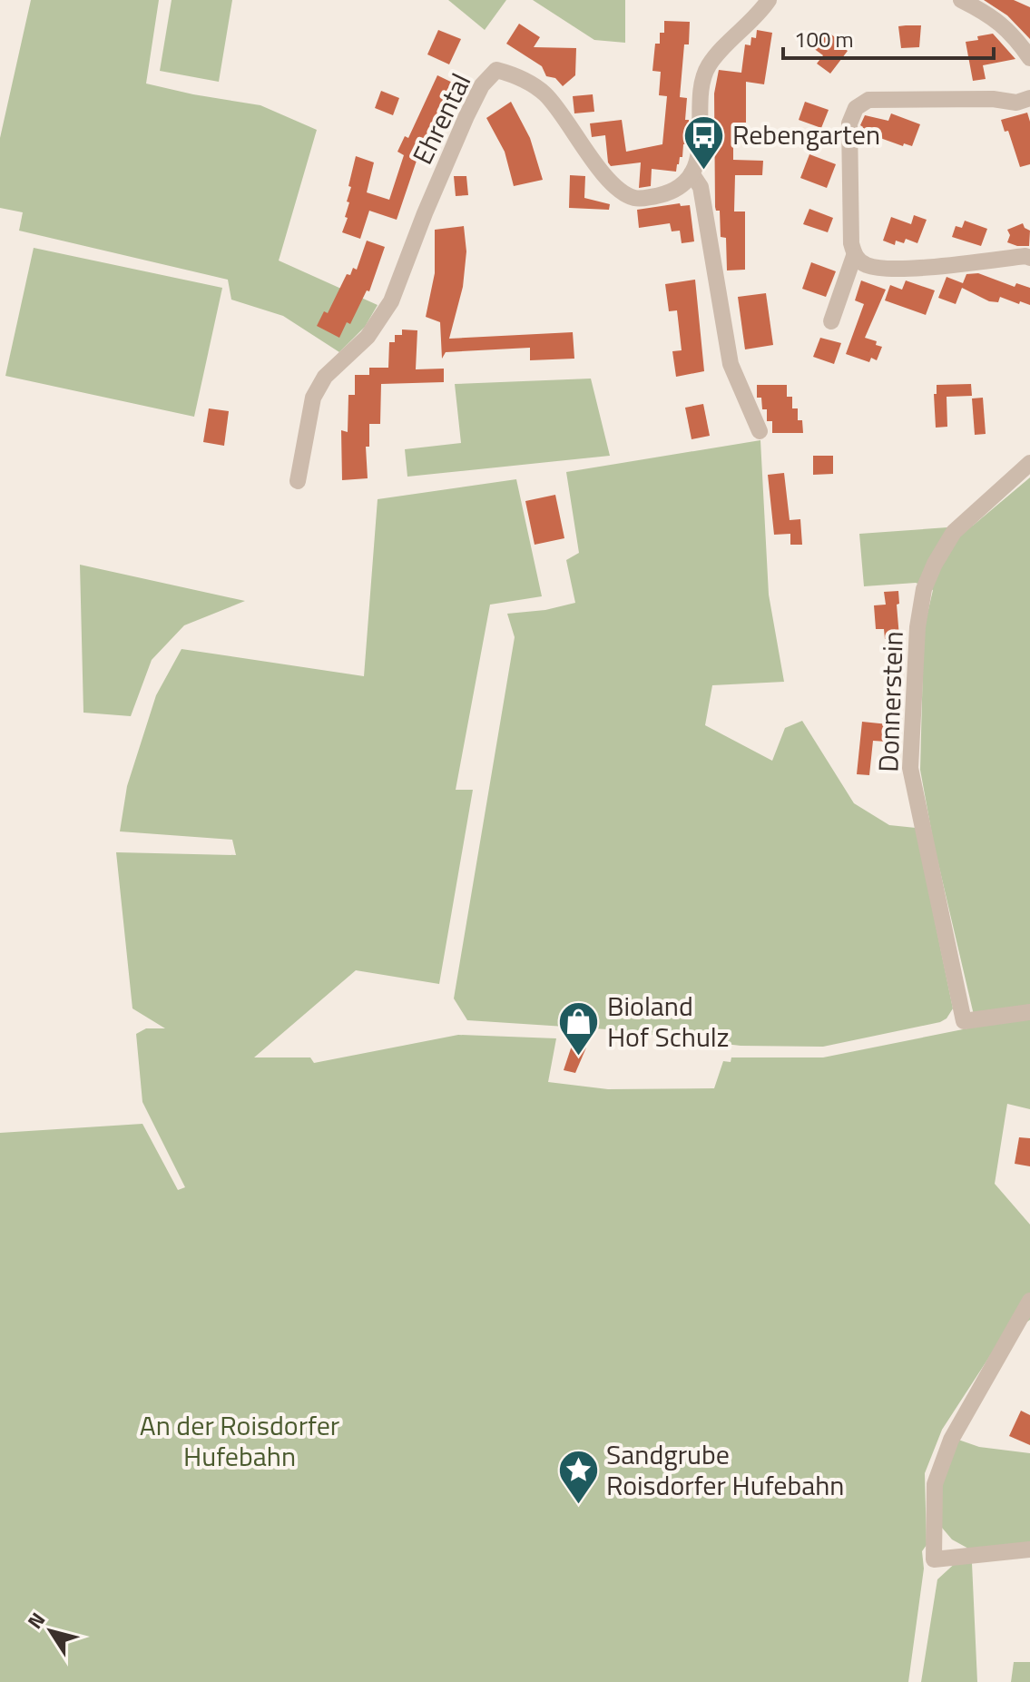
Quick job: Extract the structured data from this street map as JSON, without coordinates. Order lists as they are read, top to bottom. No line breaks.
{"streets":{"street":["Ehrental","Donnerstein"]},"parks":["An der Roisdorfer Hufebahn"],"places":{"bus stop":["Rebengarten"],"shop":["Bioland Hof Schulz"],"place":["Sandgrube Roisdorfer Hufebahn"]},"scale_bar":"100 m","north":"top left"}
